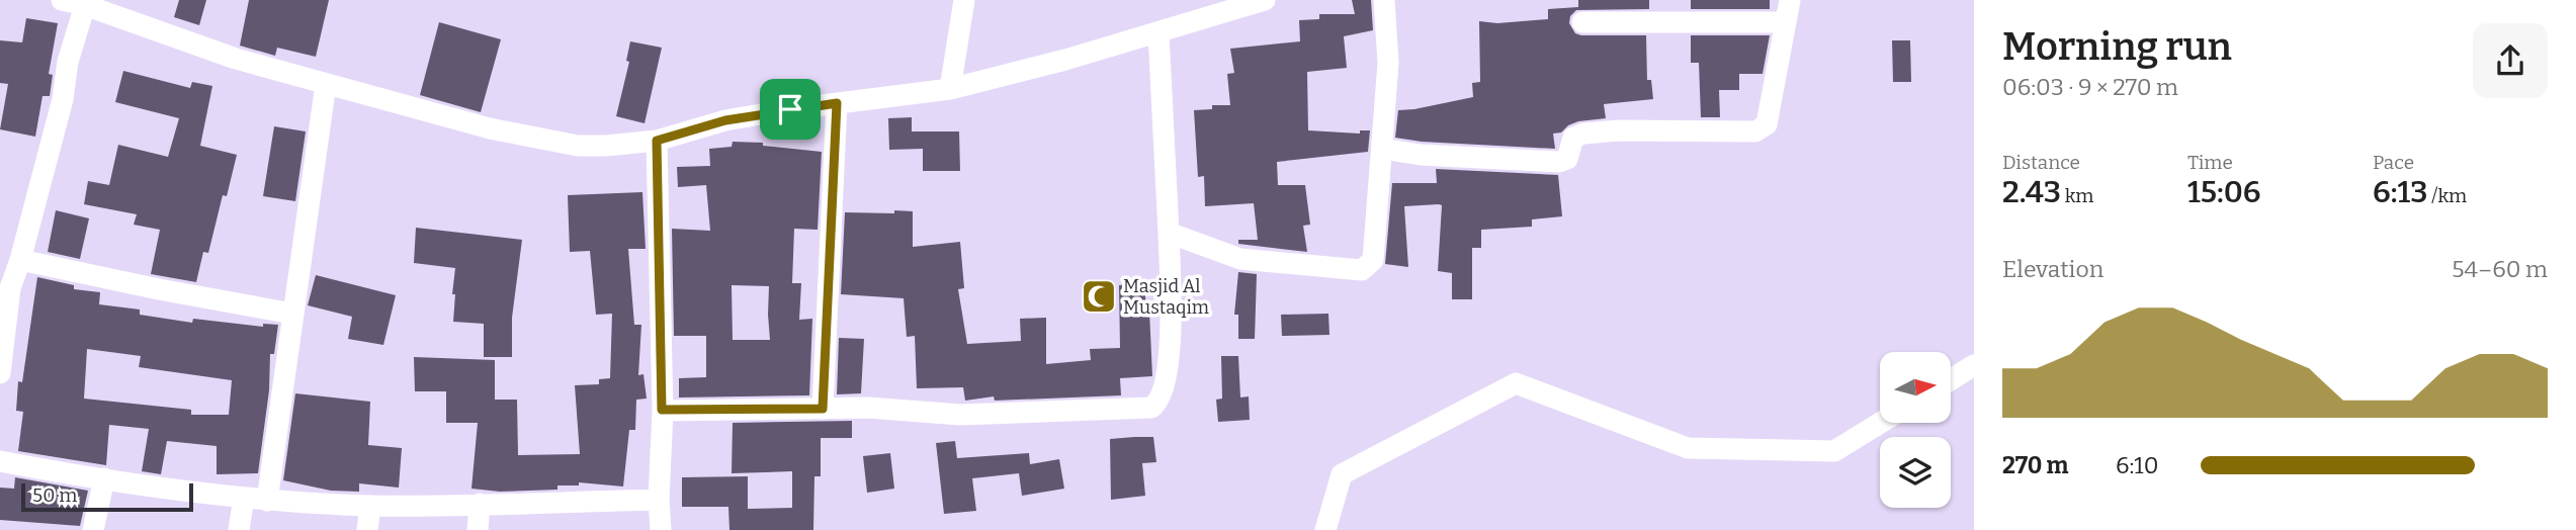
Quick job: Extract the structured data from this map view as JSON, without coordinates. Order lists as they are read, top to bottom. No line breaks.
{"places":{"mosque":["Masjid Al Mustaqim"]},"scale_bar":"50 m","north":"right","page":{"heading":["Morning run","06:03 · 9 × 270 m"],"stats":[["Distance","2.43 km"],["Time","15:06"],["Pace","6:13 /km"]],"chart":["Elevation","54–60 m"],"list":[{"name":"270 m","note":"6:10"}],"scale":"50 m"}}
